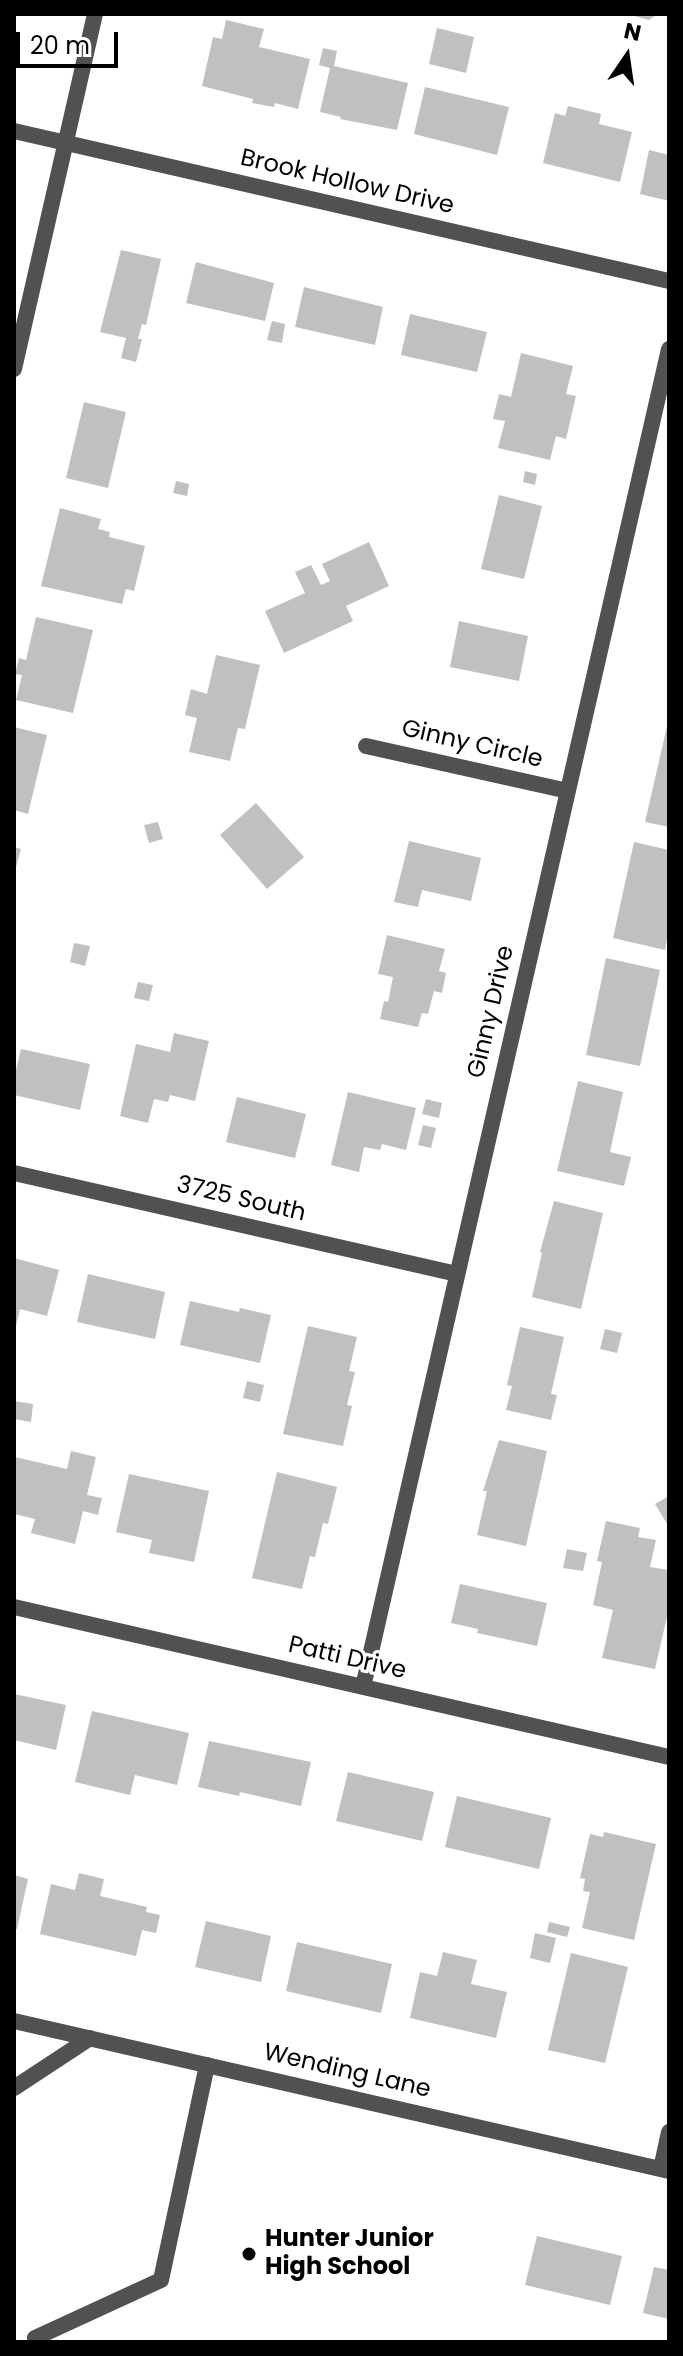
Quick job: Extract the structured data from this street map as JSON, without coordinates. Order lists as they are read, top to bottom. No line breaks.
{"streets":{"street":["Brook Hollow Drive","Ginny Circle","Ginny Drive","3725 South","Patti Drive","Wending Lane"]},"crossings":[["Ginny Circle","Ginny Drive"],["Ginny Drive","3725 South"],["Ginny Drive","Patti Drive"]],"places":["Hunter Junior High School"],"scale_bar":"20 m","north":"top"}
